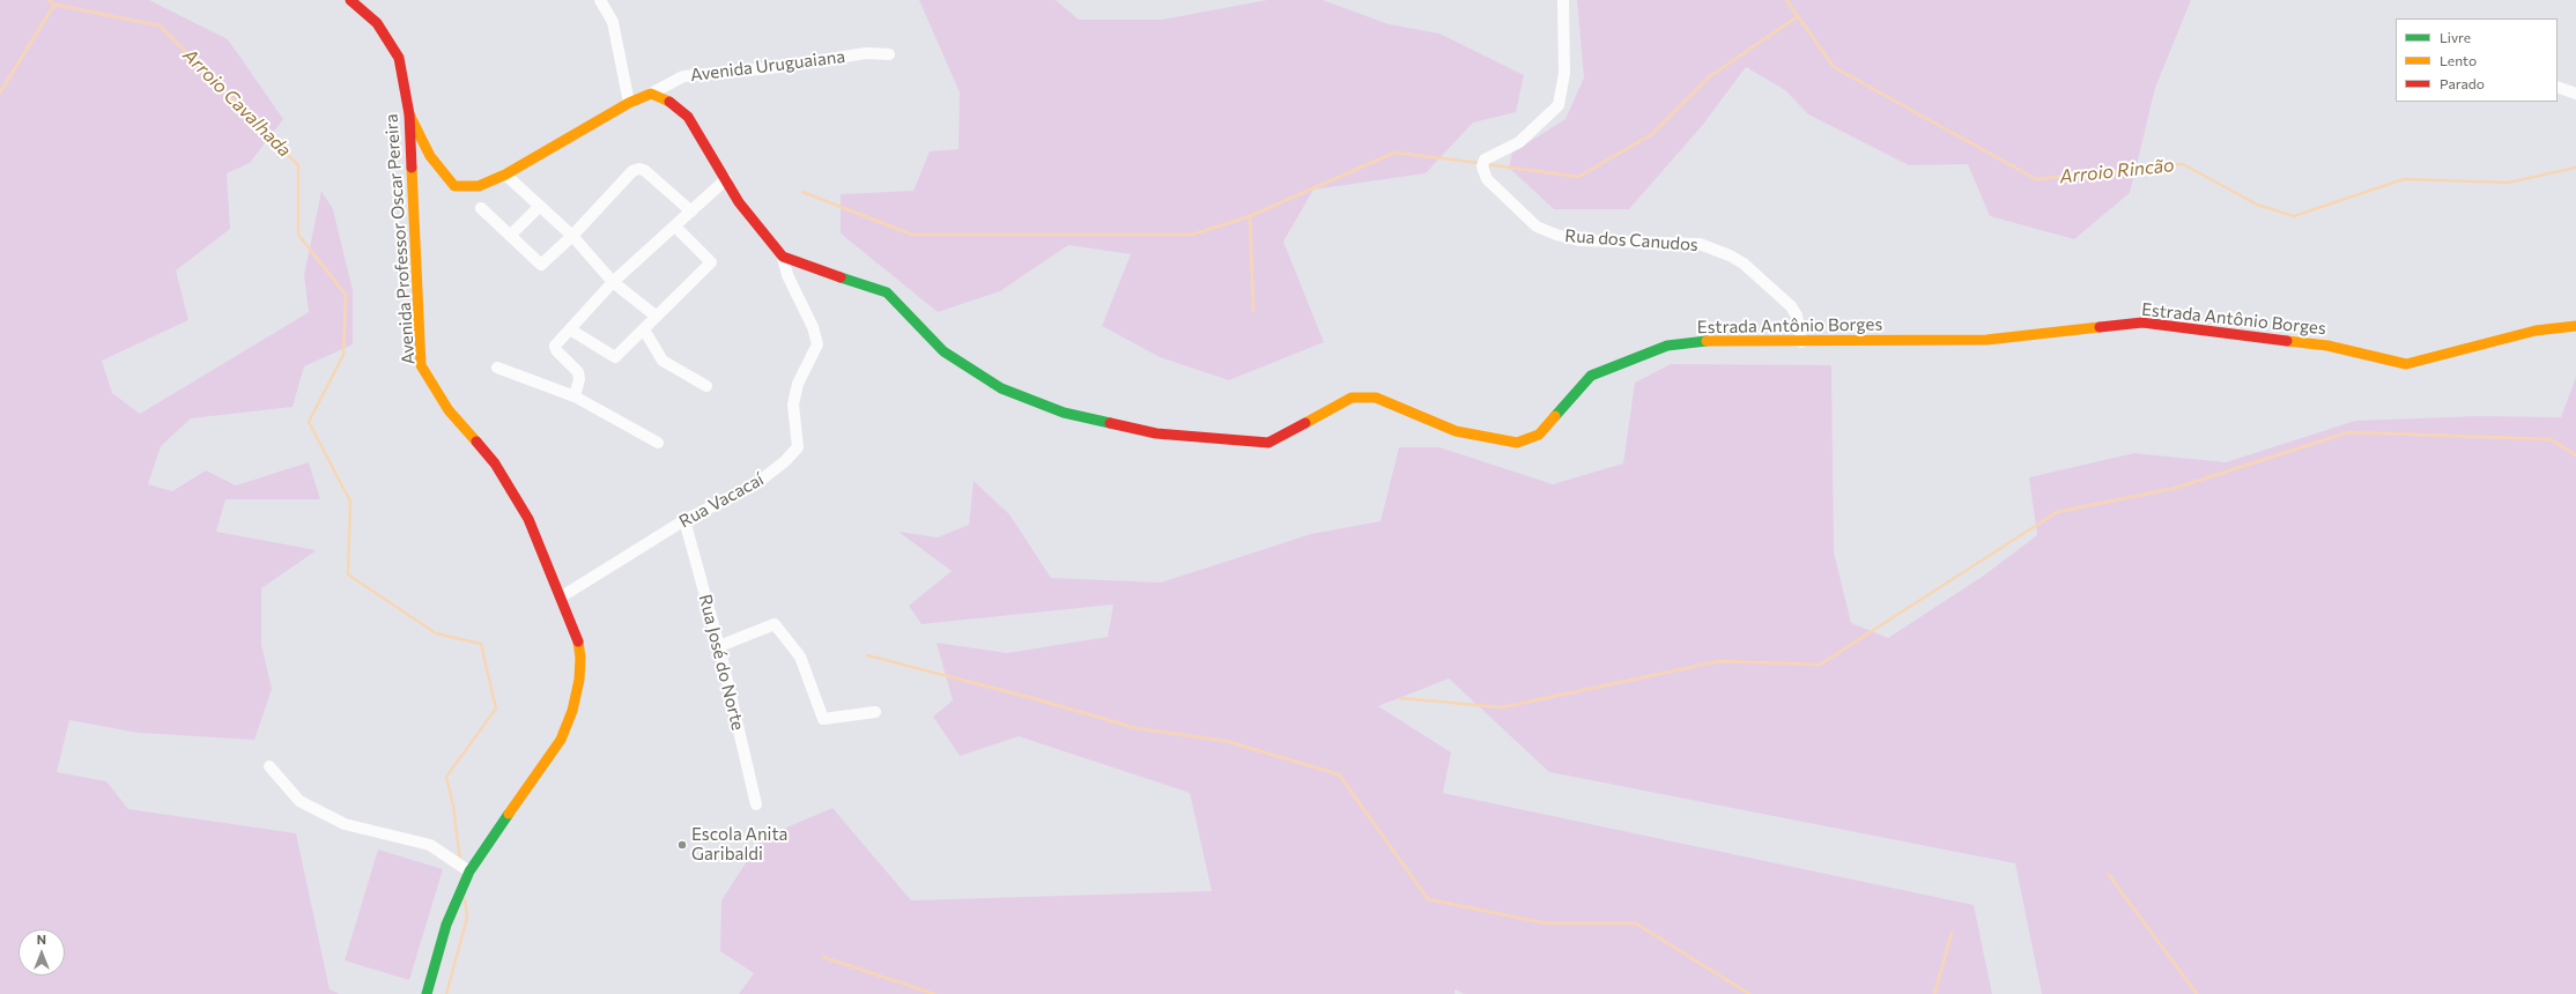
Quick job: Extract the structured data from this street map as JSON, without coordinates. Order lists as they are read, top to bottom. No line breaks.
{"streets":{"street":["Avenida Uruguaiana","Avenida Professor Oscar Pereira","Rua dos Canudos","Estrada Antônio Borges","Rua Vacacaí","Rua José do Norte"]},"crossings":[["Avenida Uruguaiana","Estrada Antônio Borges"],["Avenida Professor Oscar Pereira","Rua Vacacaí"],["Rua dos Canudos","Estrada Antônio Borges"],["Estrada Antônio Borges","Rua Vacacaí"],["Rua Vacacaí","Rua José do Norte"]],"water":["Arroio Cavalhada","Arroio Rincão"],"places":["Escola Anita Garibaldi"],"legend":["Livre","Lento","Parado"],"north":"top"}
